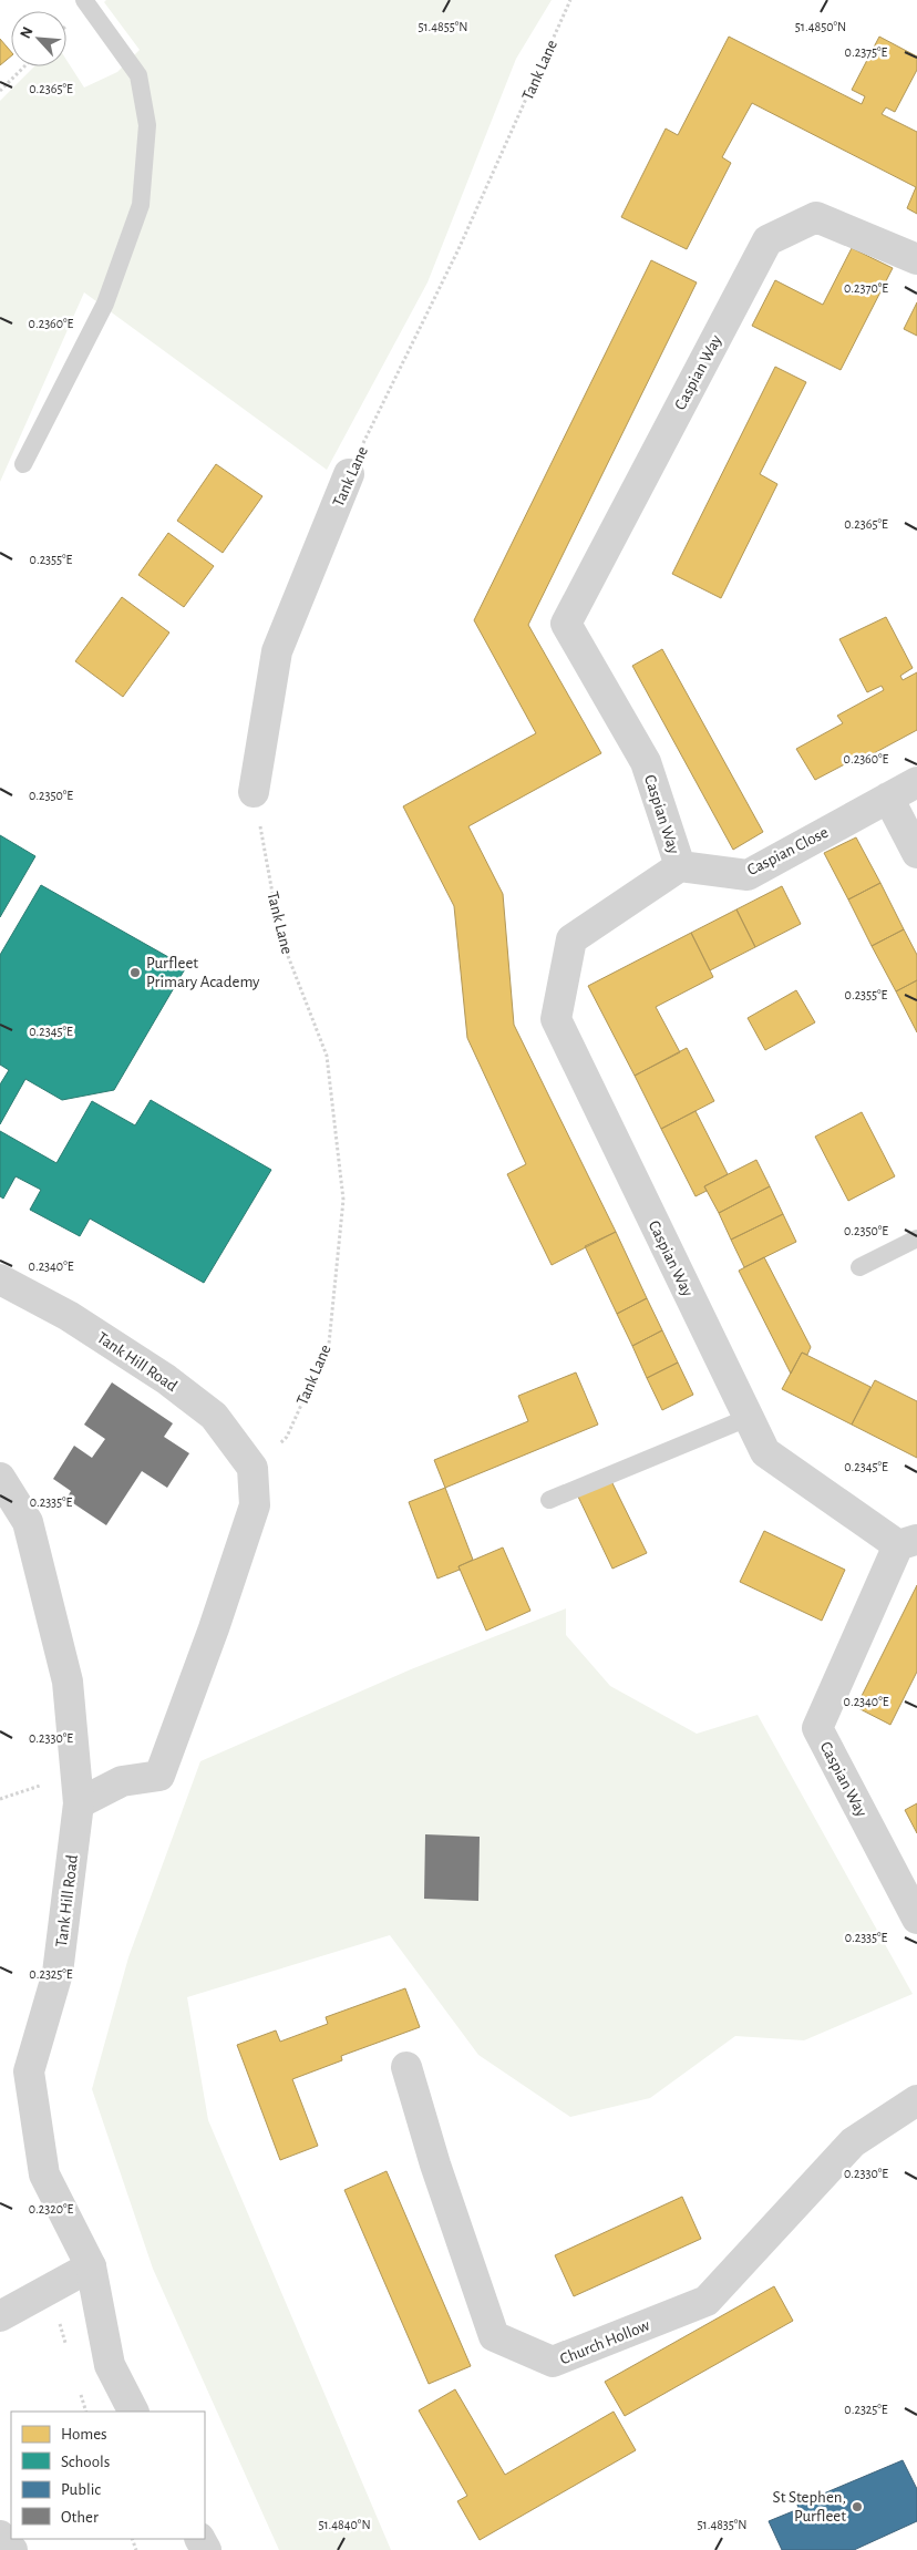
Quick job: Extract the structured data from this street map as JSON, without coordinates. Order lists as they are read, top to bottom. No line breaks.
{"streets":{"street":["Tank Lane","Caspian Way","Caspian Close","Tank Hill Road","Church Hollow"]},"crossings":[["Tank Lane","Tank Hill Road"],["Caspian Way","Caspian Close"]],"places":["Purfleet Primary Academy","St Stephen, Purfleet"],"legend":["Homes","Schools","Public","Other"],"north":"top left","coordinates":["51.4855°N","51.4850°N","0.2375°E","0.2365°E","0.2370°E","0.2360°E","0.2355°E","0.2350°E","0.2345°E","0.2340°E","0.2335°E","0.2330°E","0.2325°E","0.2320°E","51.4840°N","51.4835°N"]}
